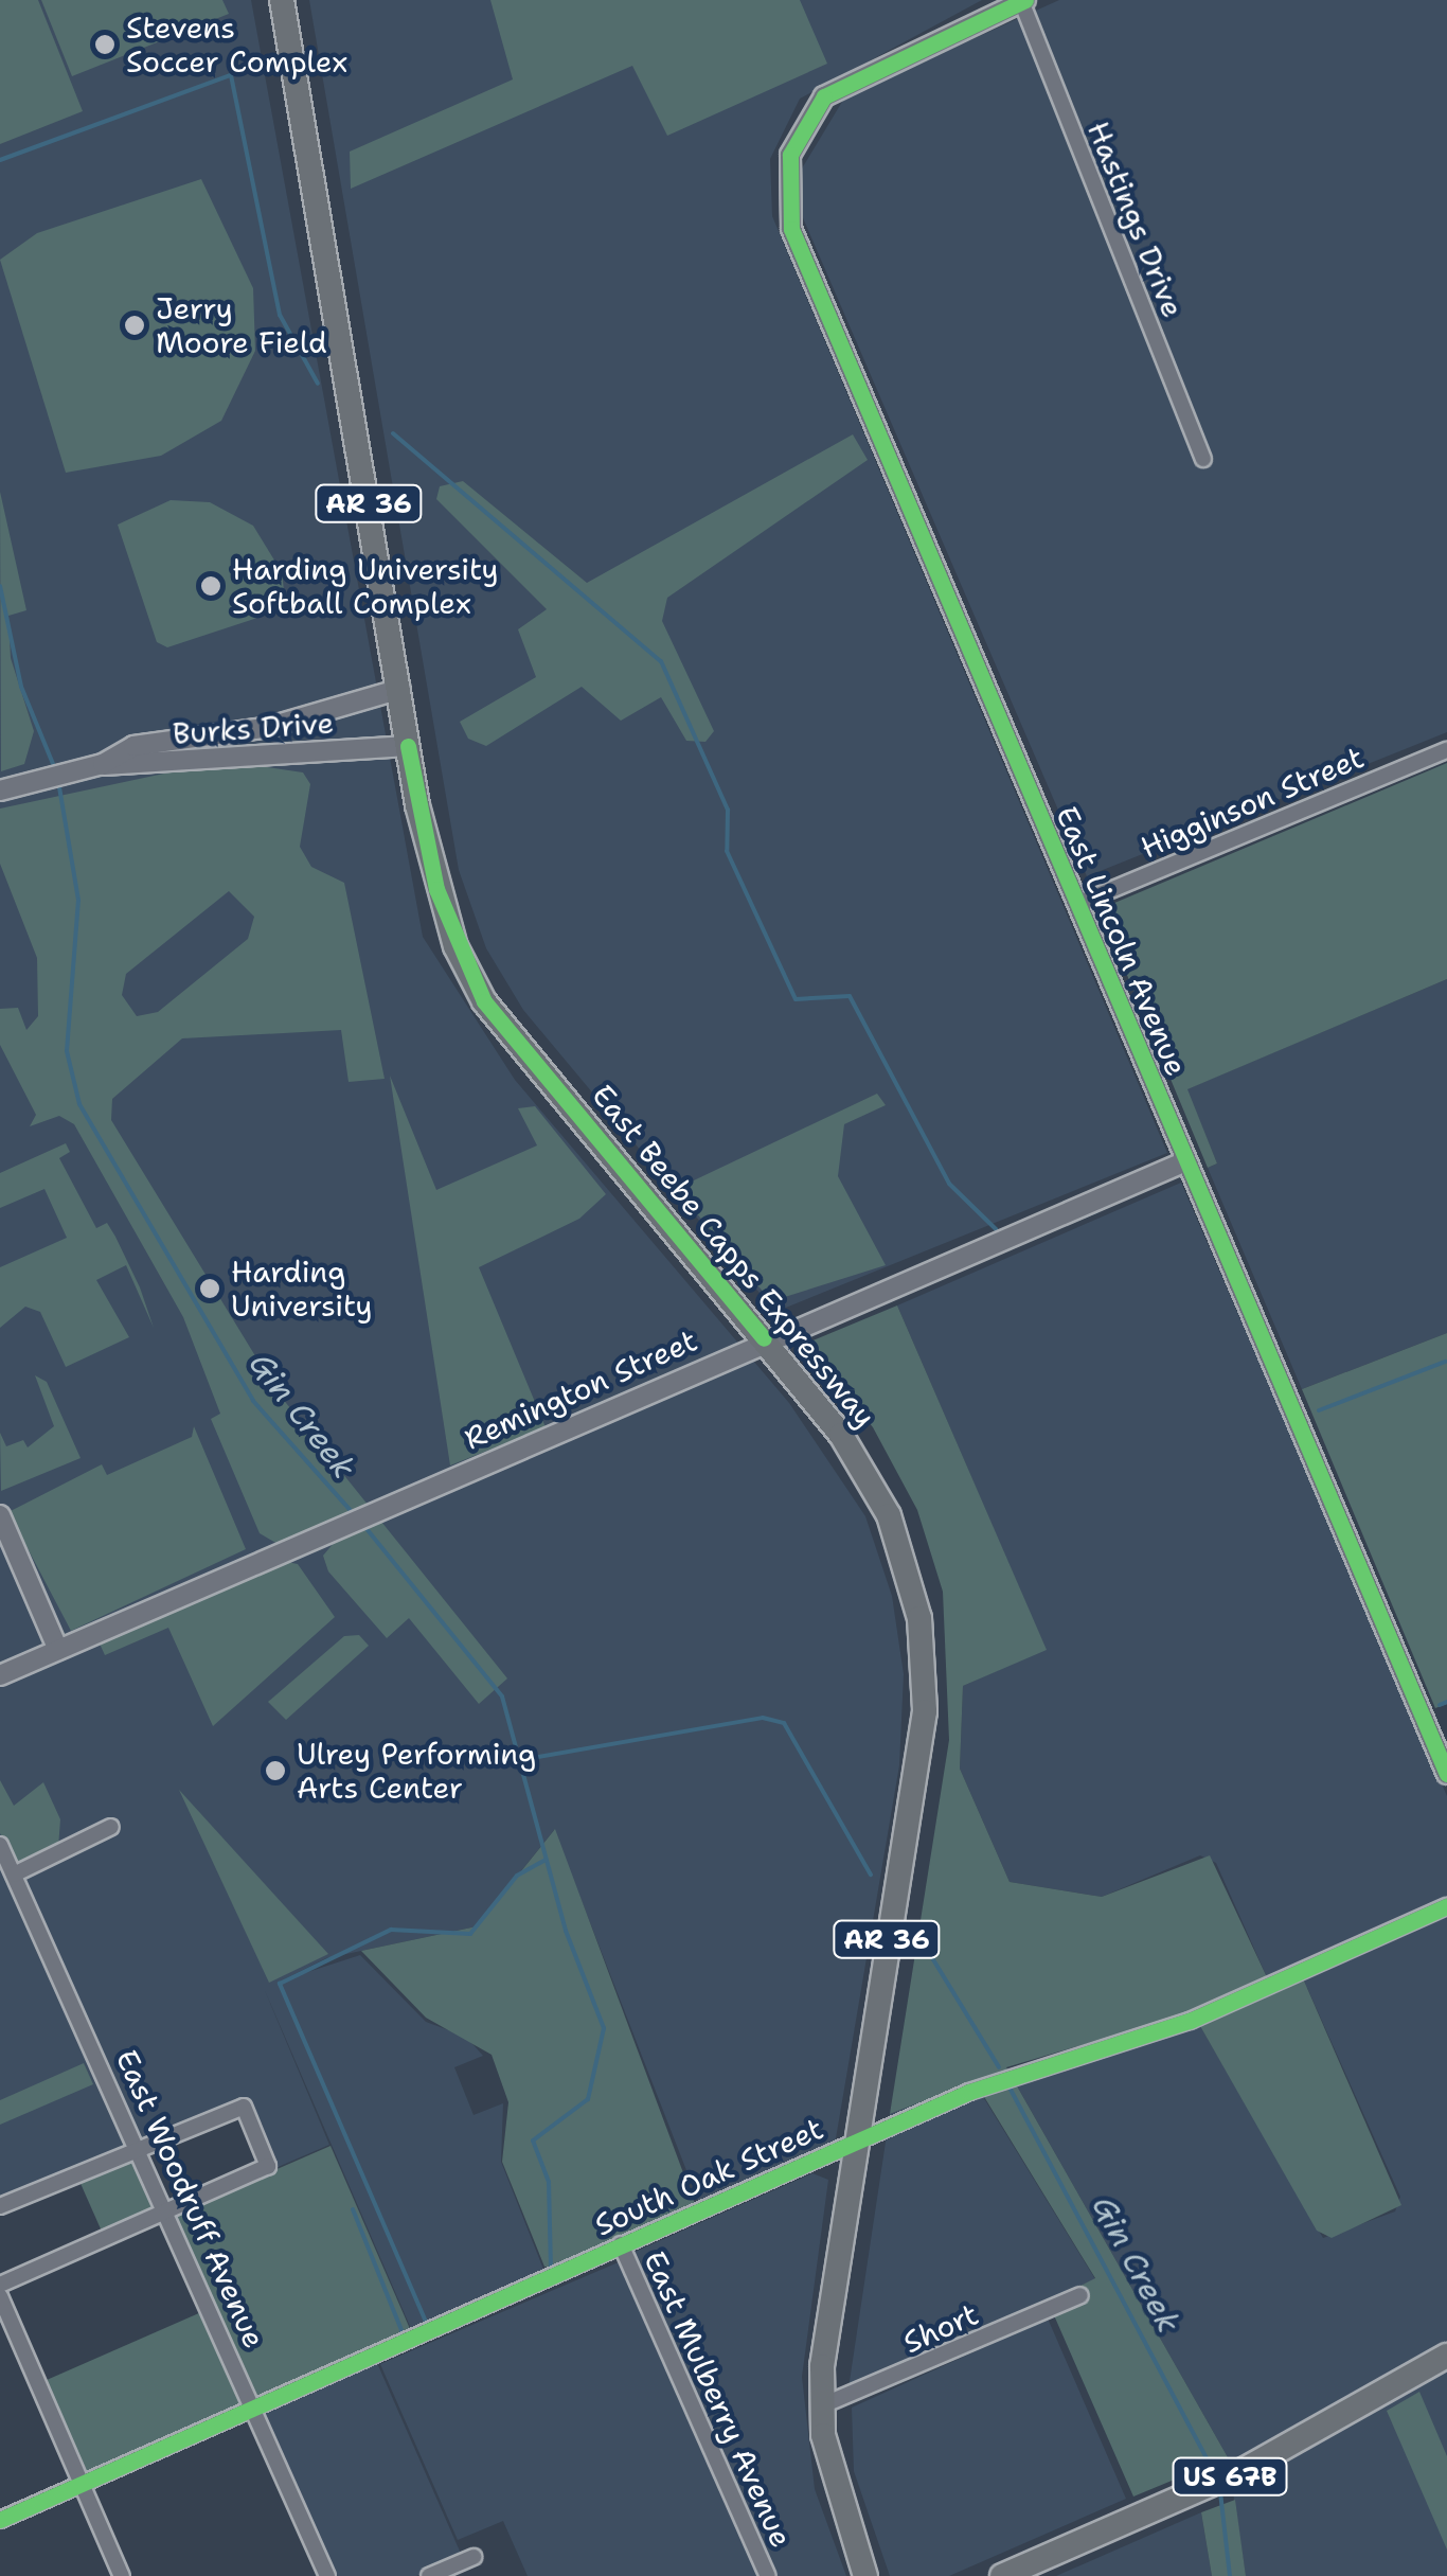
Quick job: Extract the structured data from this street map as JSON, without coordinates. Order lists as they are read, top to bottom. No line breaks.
{"streets":{"main road":["AR 36","East Beebe Capps Expressway","US 67B"],"street":["Hastings Drive","Burks Drive","Higginson Street","East Lincoln Avenue","Remington Street","South Oak Street","East Woodruff Avenue","Short","East Mulberry Avenue"]},"crossings":[["Hastings Drive","East Lincoln Avenue"],["Burks Drive","East Beebe Capps Expressway"],["Higginson Street","East Lincoln Avenue"],["East Lincoln Avenue","Remington Street"],["East Beebe Capps Expressway","Remington Street"],["East Beebe Capps Expressway","South Oak Street"],["East Beebe Capps Expressway","Short"],["South Oak Street","East Woodruff Avenue"],["South Oak Street","East Mulberry Avenue"]],"water":["Gin Creek"],"places":["Stevens Soccer Complex","Jerry Moore Field","Harding University Softball Complex","Harding University","Ulrey Performing Arts Center"]}
